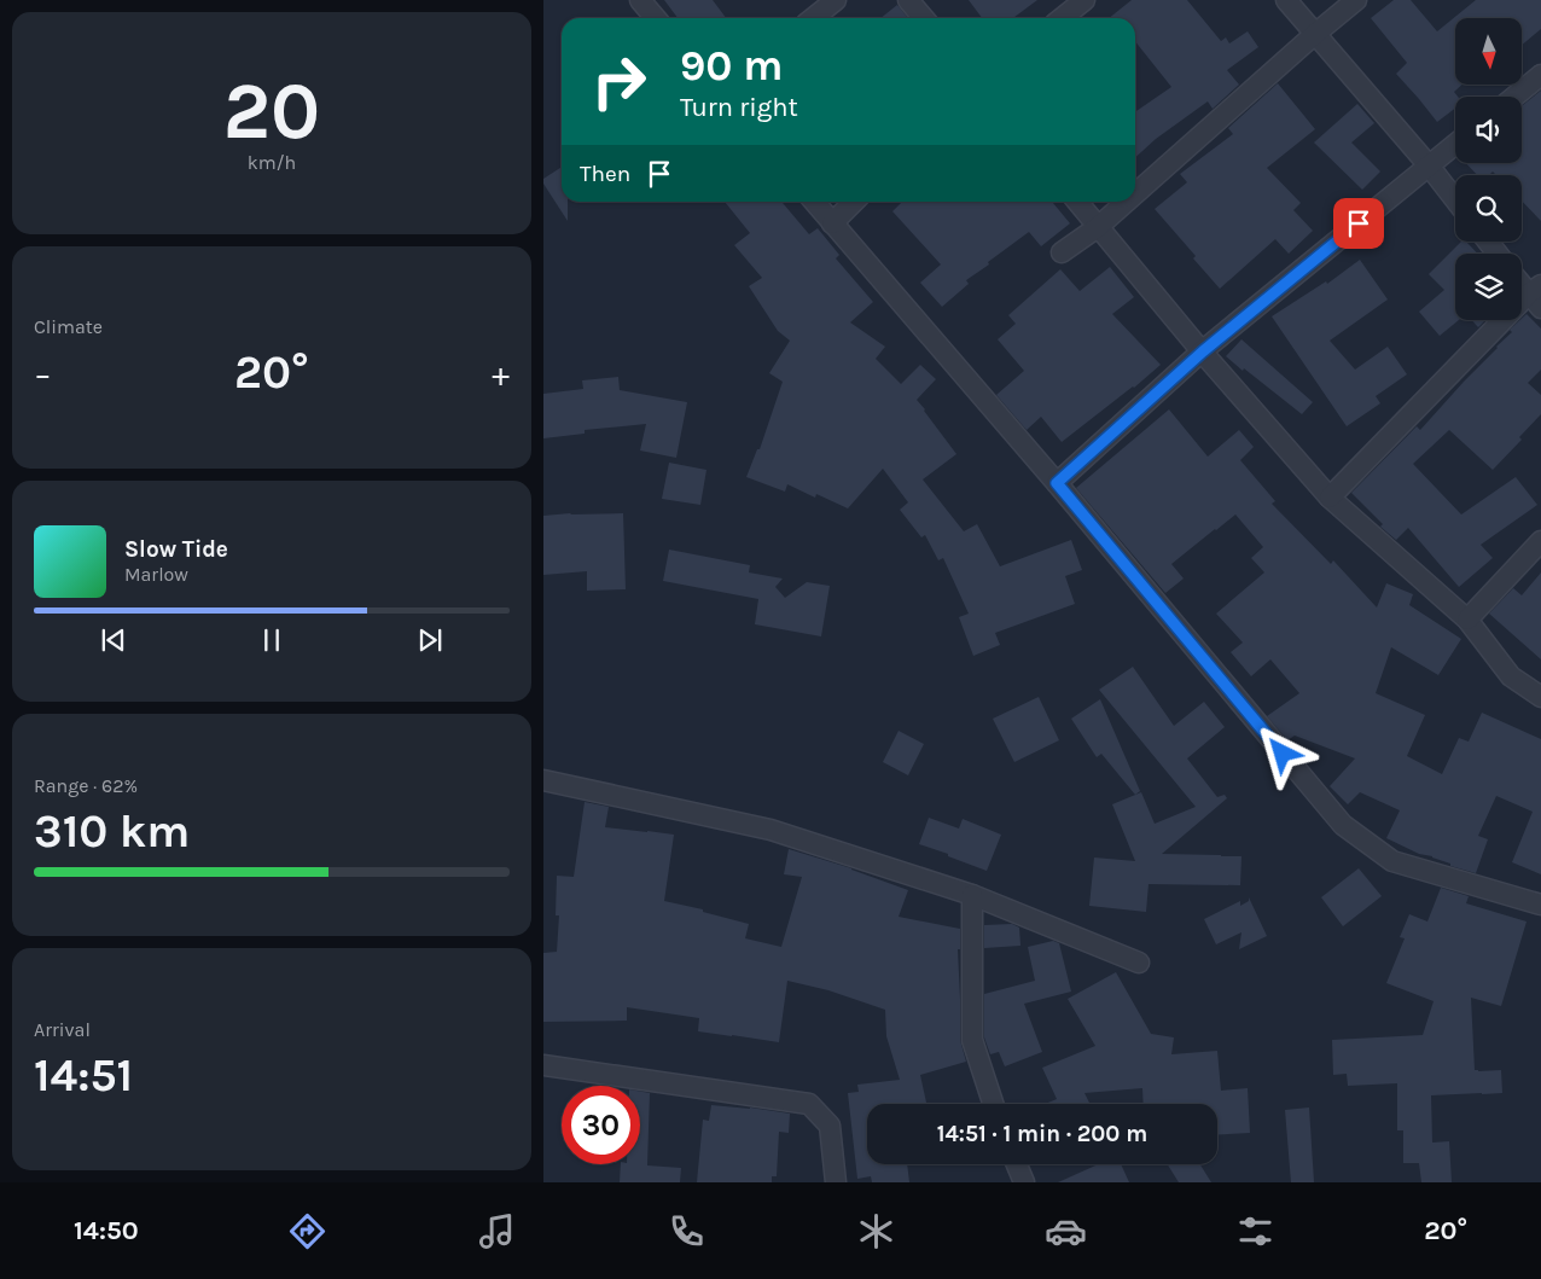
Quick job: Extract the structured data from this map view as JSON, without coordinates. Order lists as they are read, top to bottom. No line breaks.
{"north":"bottom","page":{"tile":[["20","km/h"],"Climate",["Range · 62%","310 km"],["Arrival","14:51"]],"turn":["90 m","Turn right"],"then":"Then","heat":["−","20°","+"],"song":["Slow Tide","Marlow"],"limit":"30","trip":"14:51 · 1 min · 200 m","tabs":["14:50","20°"]}}
